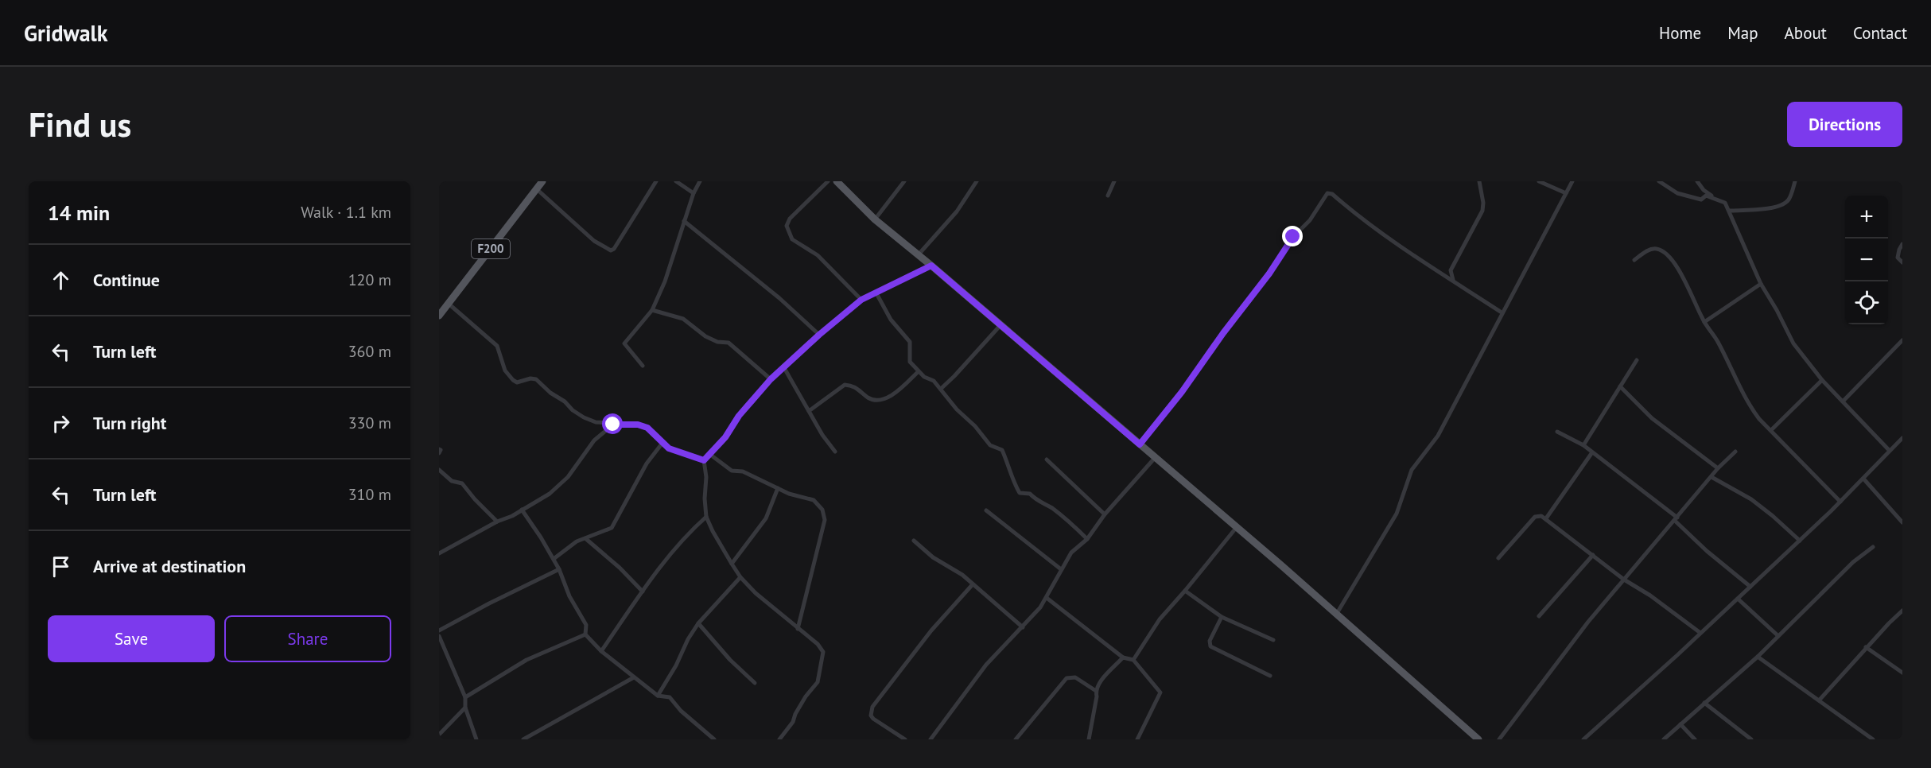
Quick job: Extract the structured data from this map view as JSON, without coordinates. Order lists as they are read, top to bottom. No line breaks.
{"streets":{"main road":["F200"]},"page":{"header":"Gridwalk","nav":["Home","Map","About","Contact"],"buttons":["Directions",["Save","Share"]],"title":"Find us","heading":["14 min","Walk · 1.1 km"],"map_buttons":["+","−"],"list":[["Continue","120 m"],["Turn left","360 m"],["Turn right","330 m"],["Turn left","310 m"],"Arrive at destination"]}}
